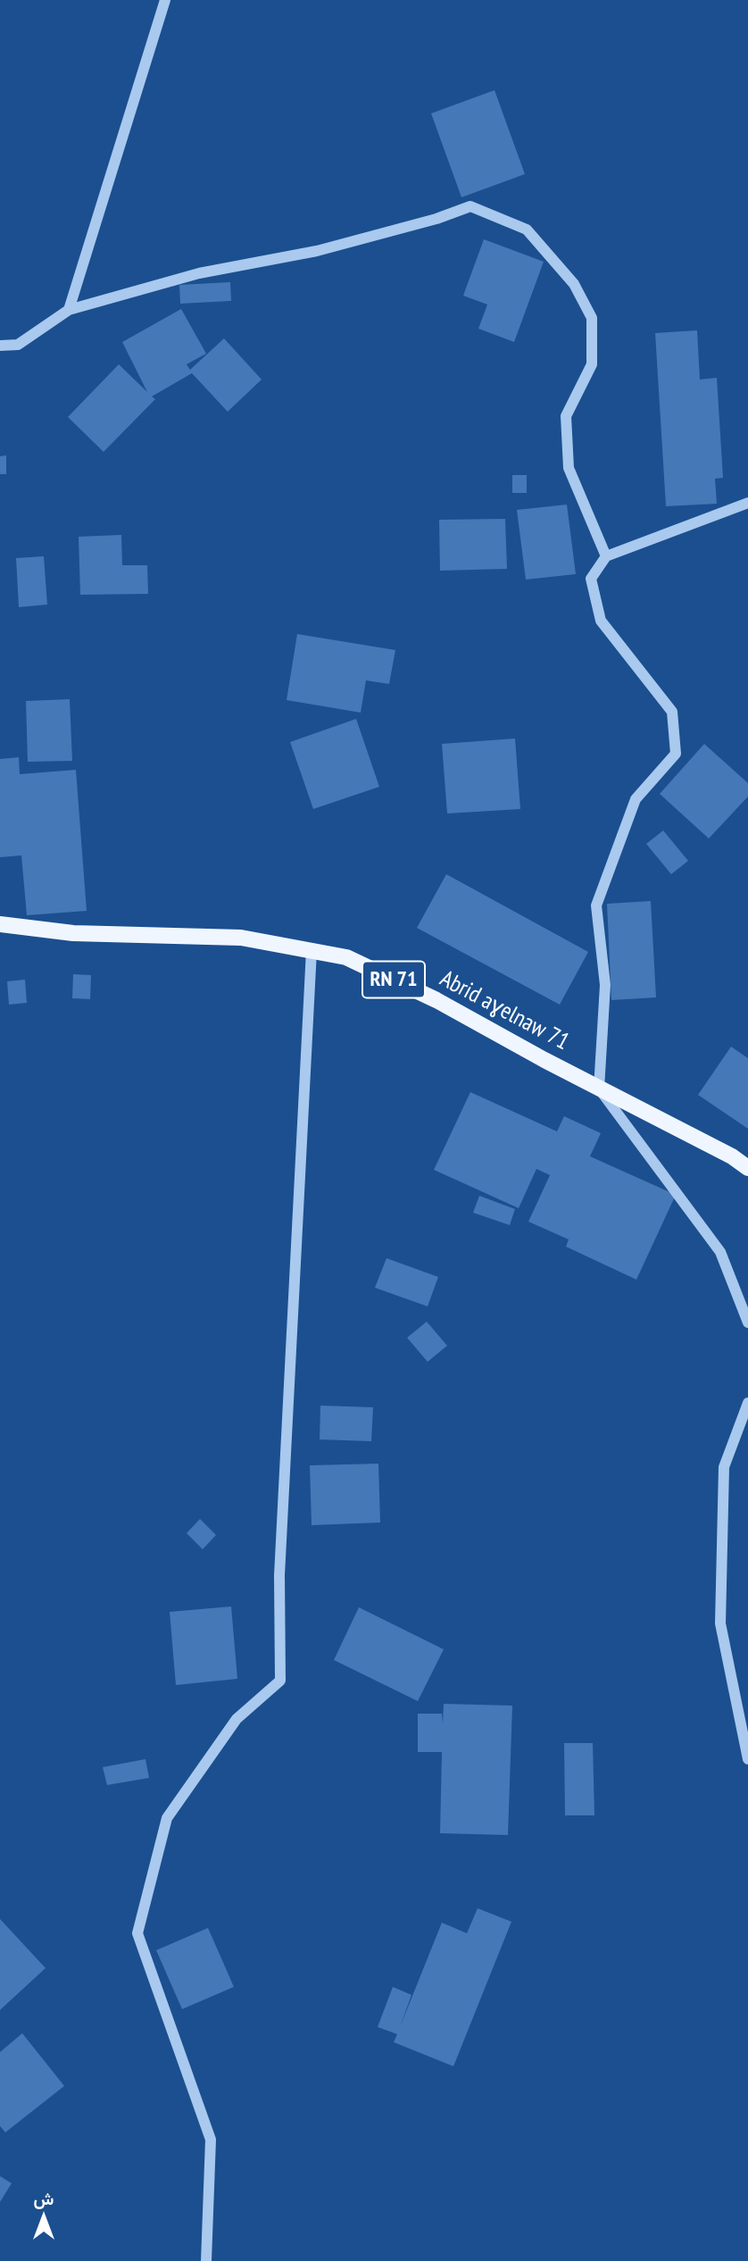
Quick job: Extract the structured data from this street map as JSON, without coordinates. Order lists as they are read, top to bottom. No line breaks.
{"streets":{"main road":["RN 71","Abrid aɣelnaw 71"]},"north":"top"}
